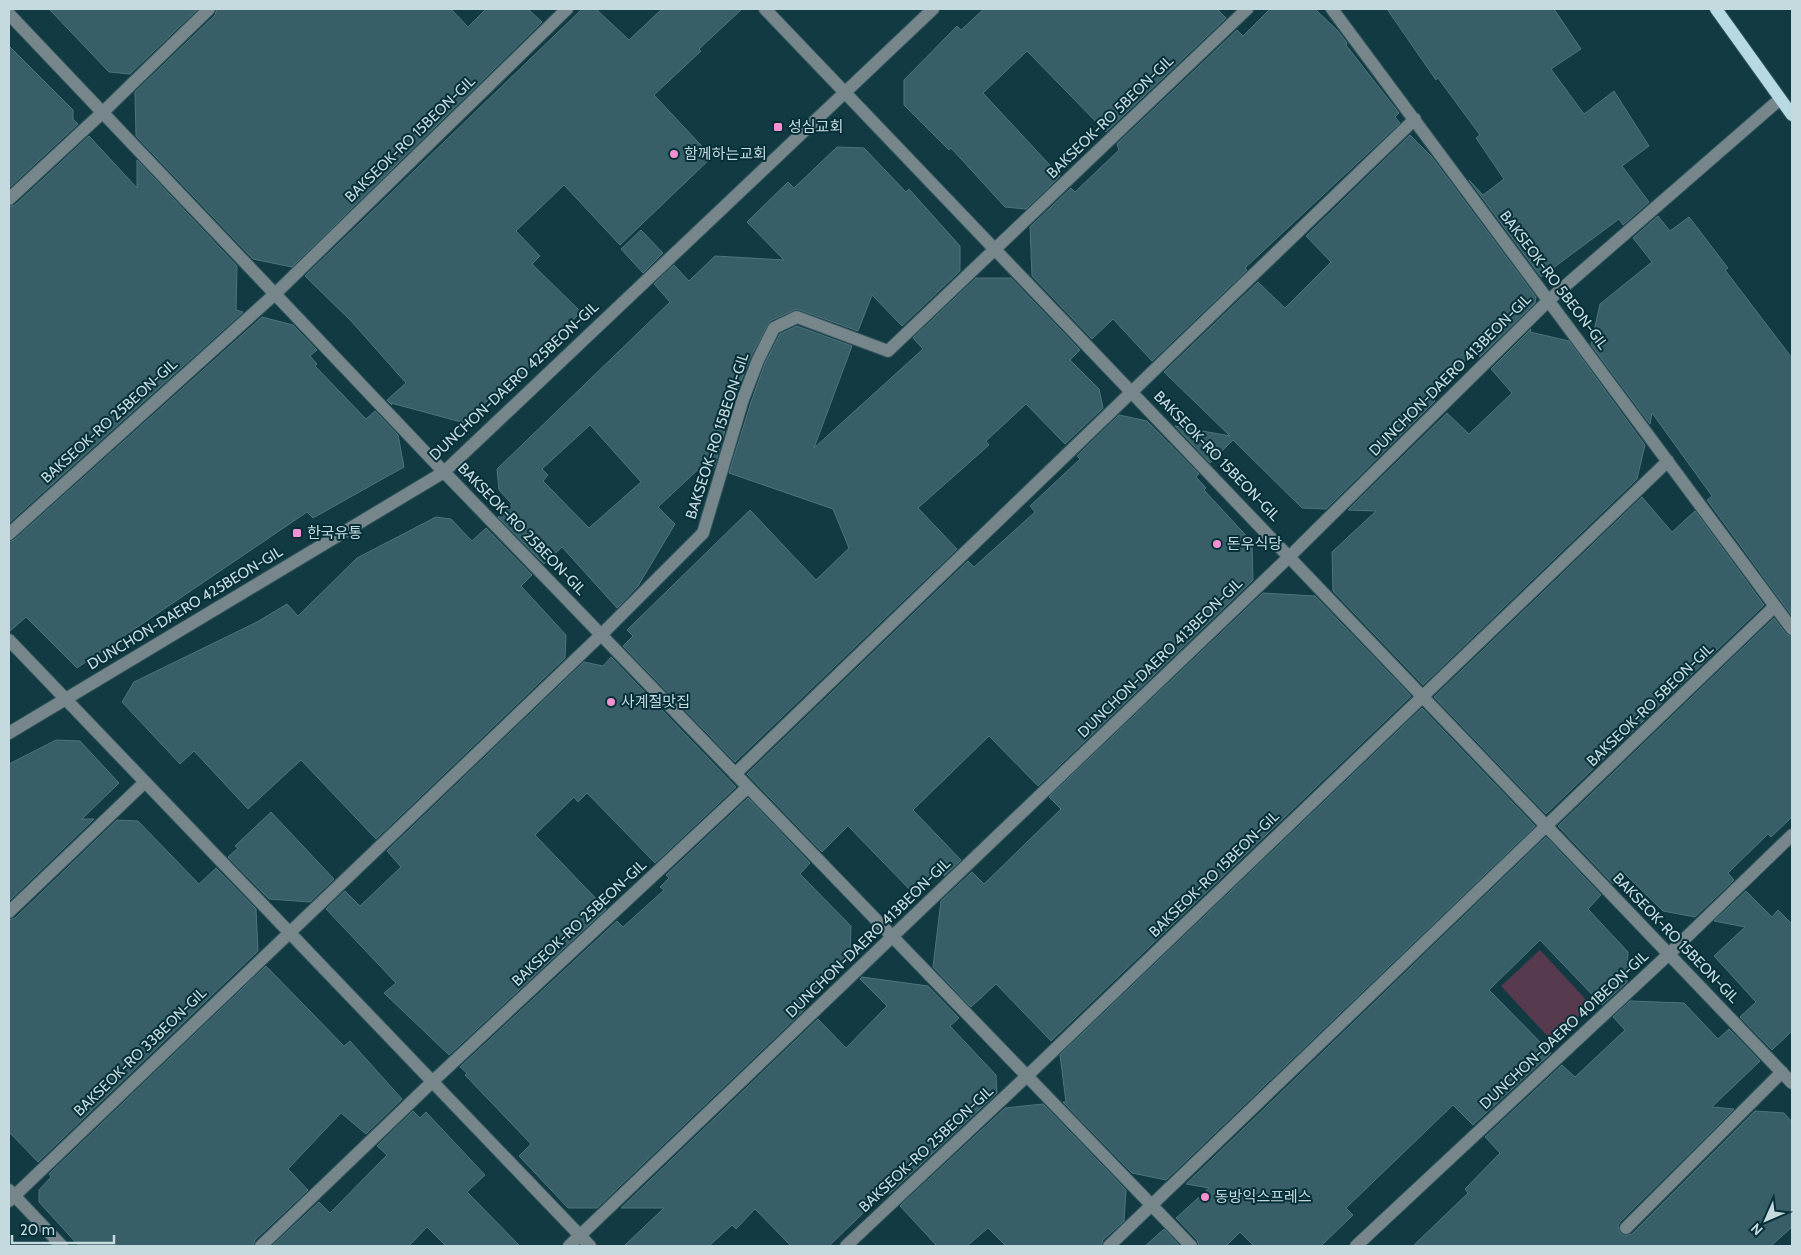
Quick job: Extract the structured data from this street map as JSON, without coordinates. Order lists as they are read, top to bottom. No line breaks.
{"streets":{"street":["BAKSEOK-RO 5BEON-GIL","BAKSEOK-RO 15BEON-GIL","DUNCHON-DAERO 413BEON-GIL","DUNCHON-DAERO 425BEON-GIL","BAKSEOK-RO 25BEON-GIL","DUNCHON-DAERO 401BEON-GIL","BAKSEOK-RO 33BEON-GIL"]},"crossings":[["BAKSEOK-RO 5BEON-GIL","BAKSEOK-RO 15BEON-GIL"],["BAKSEOK-RO 5BEON-GIL","DUNCHON-DAERO 413BEON-GIL"],["BAKSEOK-RO 15BEON-GIL","DUNCHON-DAERO 413BEON-GIL"],["BAKSEOK-RO 15BEON-GIL","DUNCHON-DAERO 425BEON-GIL"],["BAKSEOK-RO 15BEON-GIL","BAKSEOK-RO 25BEON-GIL"],["BAKSEOK-RO 15BEON-GIL","DUNCHON-DAERO 401BEON-GIL"],["DUNCHON-DAERO 413BEON-GIL","BAKSEOK-RO 25BEON-GIL"],["DUNCHON-DAERO 425BEON-GIL","BAKSEOK-RO 25BEON-GIL"]],"places":{"transit":["성심교회","한국유통"],"other":["함께하는교회","돈우식당","사계절맛집","동방익스프레스"]},"scale_bar":"20 m","north":"bottom left"}
